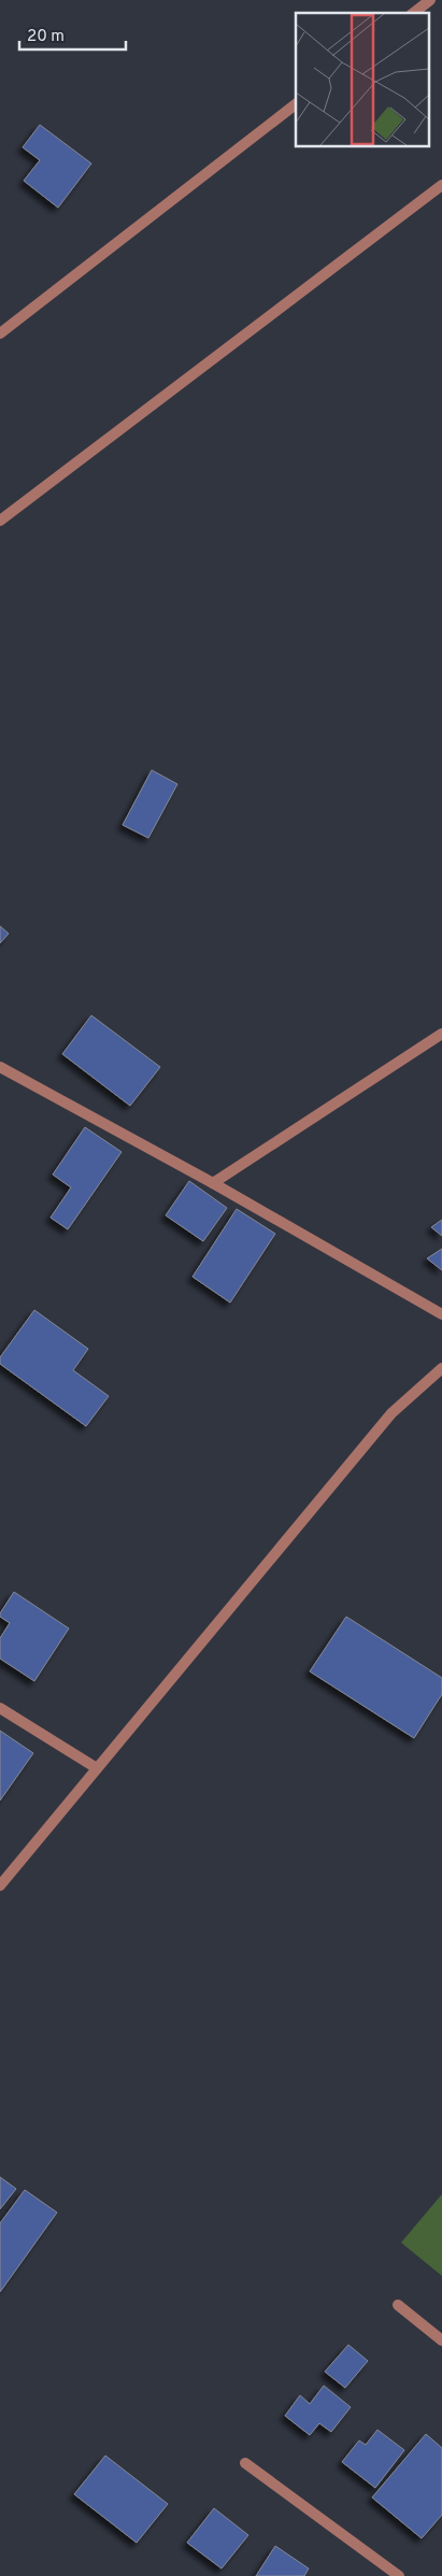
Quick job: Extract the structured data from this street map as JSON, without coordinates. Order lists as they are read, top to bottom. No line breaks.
{"scale_bar":"20 m"}
